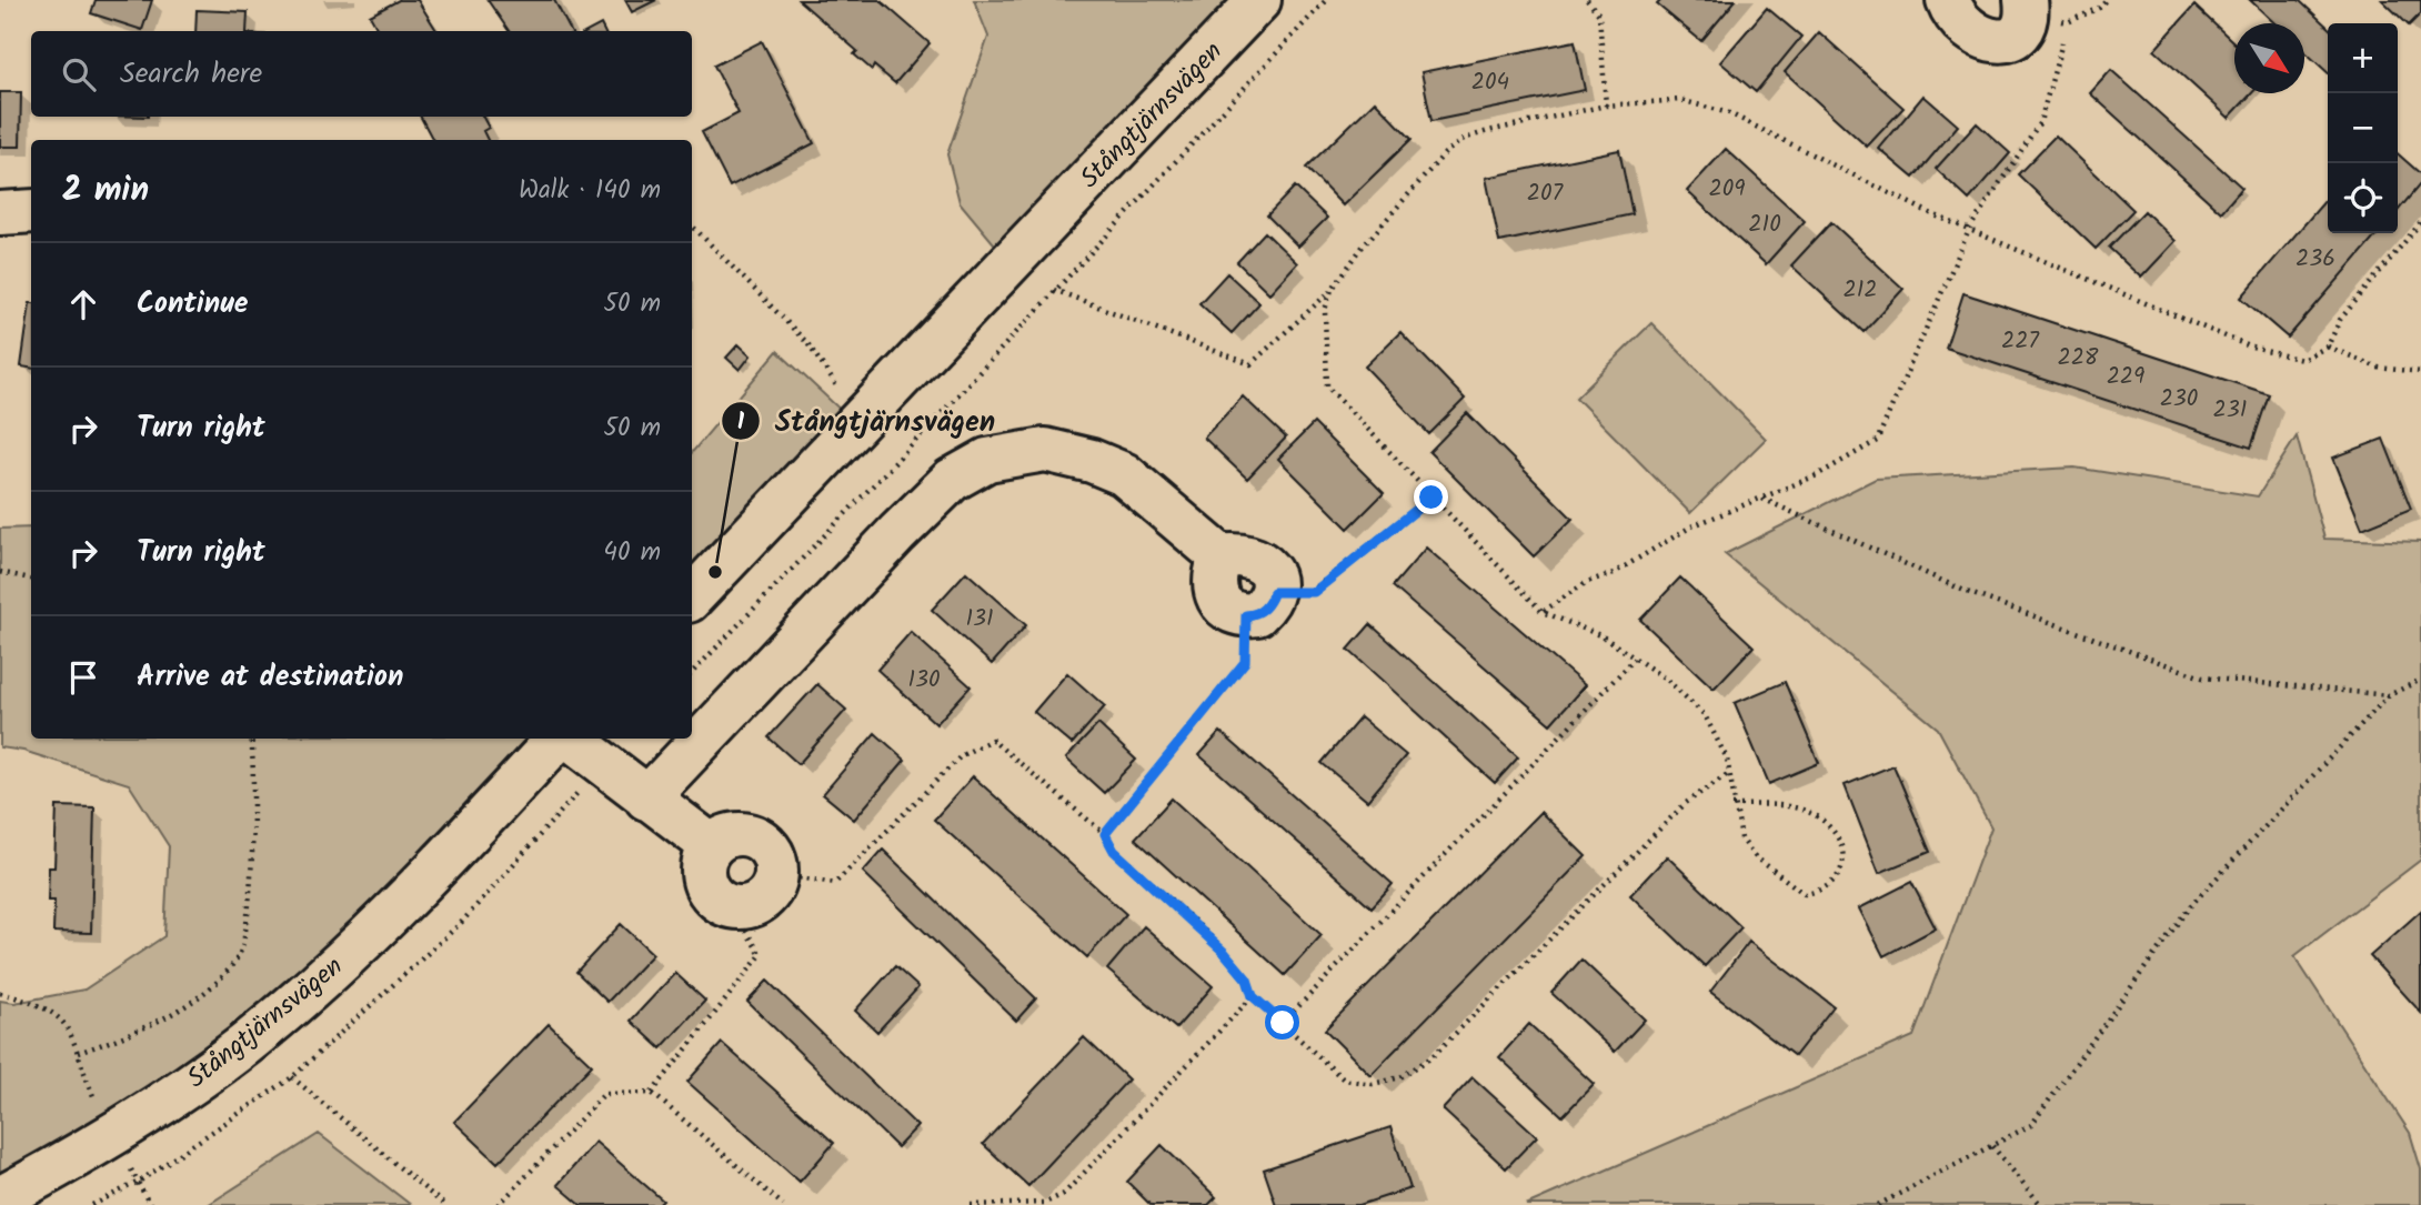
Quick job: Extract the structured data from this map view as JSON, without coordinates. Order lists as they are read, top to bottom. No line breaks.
{"streets":{"street":["Stångtjärnsvägen"]},"places":["Stångtjärnsvägen"],"house_numbers":["204","209","207","210","236","212","227","228","229","230","231","131","130"],"north":"bottom right","page":{"map_buttons":["+","−"],"search":"Search here","heading":["2 min","Walk · 140 m"],"list":[["Continue","50 m"],["Turn right","50 m"],["Turn right","40 m"],"Arrive at destination"]}}
